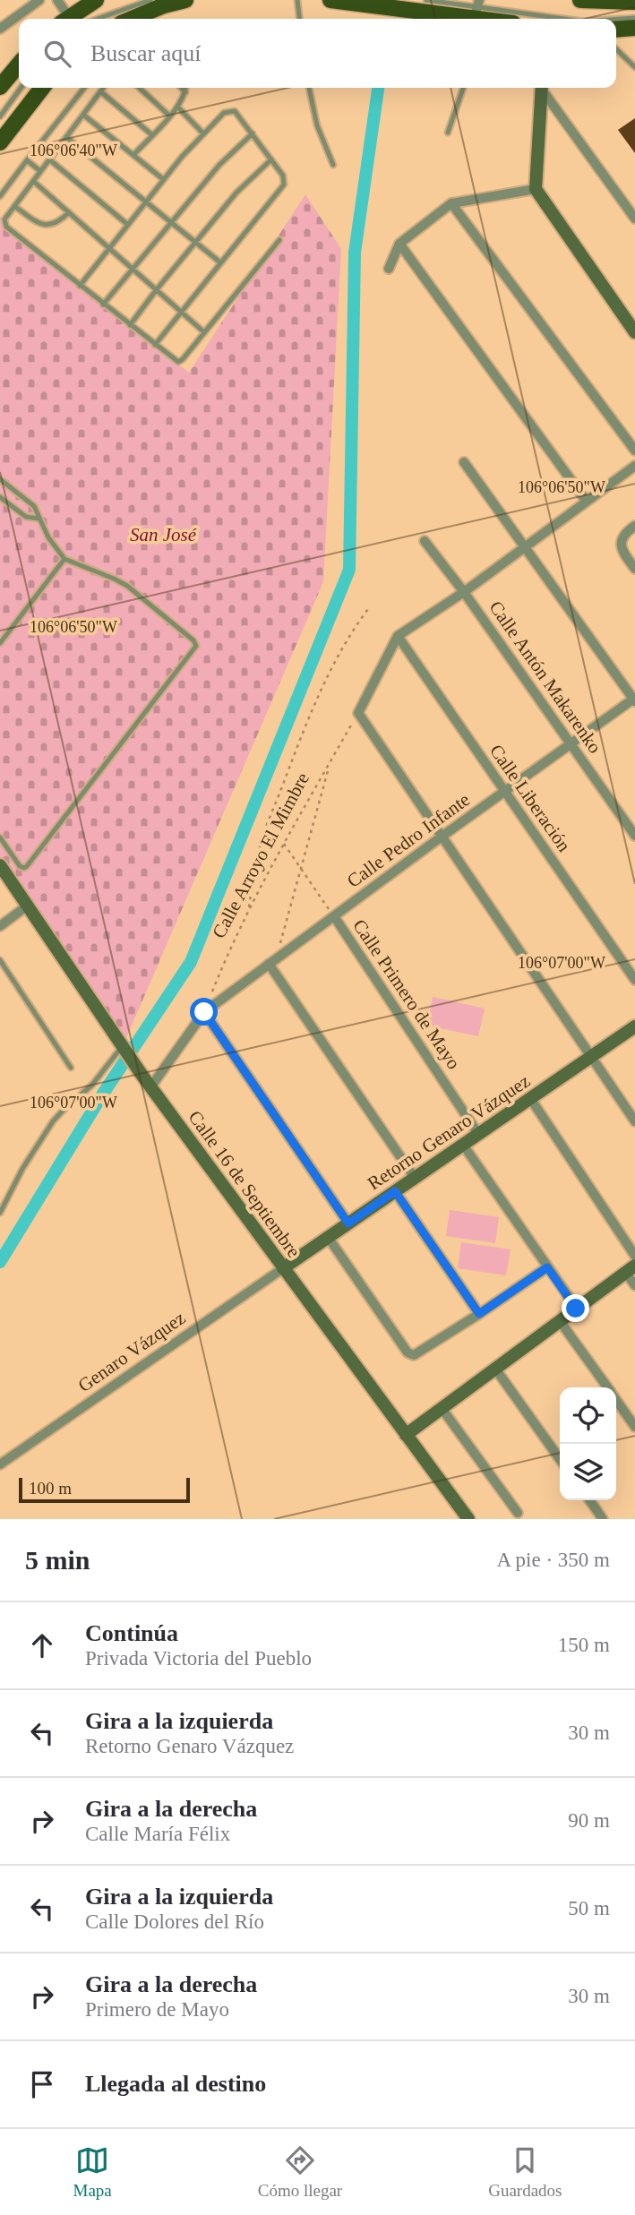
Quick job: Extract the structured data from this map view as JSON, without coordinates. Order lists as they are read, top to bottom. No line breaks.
{"streets":{"street":["Calle Antón Makarenko","Calle Liberación","Calle Pedro Infante","Calle Primero de Mayo","Retorno Genaro Vázquez","Calle 16 de Septiembre","Genaro Vázquez"],"path":["Calle Arroyo El Mimbre"]},"crossings":[["Calle Antón Makarenko","Calle Pedro Infante"],["Calle Liberación","Calle Pedro Infante"],["Calle Pedro Infante","Calle Arroyo El Mimbre"],["Calle Pedro Infante","Calle Primero de Mayo"],["Calle Arroyo El Mimbre","Calle Primero de Mayo"],["Calle Primero de Mayo","Retorno Genaro Vázquez"],["Retorno Genaro Vázquez","Calle 16 de Septiembre"],["Retorno Genaro Vázquez","Genaro Vázquez"],["Calle 16 de Septiembre","Genaro Vázquez"]],"parks":["San José"],"scale_bar":"100 m","page":{"search":"Buscar aquí","scale":"100 m","heading":["5 min","A pie · 350 m"],"list":[["Continúa","Privada Victoria del Pueblo","150 m"],["Gira a la izquierda","Retorno Genaro Vázquez","30 m"],["Gira a la derecha","Calle María Félix","90 m"],["Gira a la izquierda","Calle Dolores del Río","50 m"],["Gira a la derecha","Primero de Mayo","30 m"],"Llegada al destino"],"nav":["Mapa","Cómo llegar","Guardados"]},"coordinates":["106°06'40\"W","106°06'50\"W","106°07'00\"W"]}
